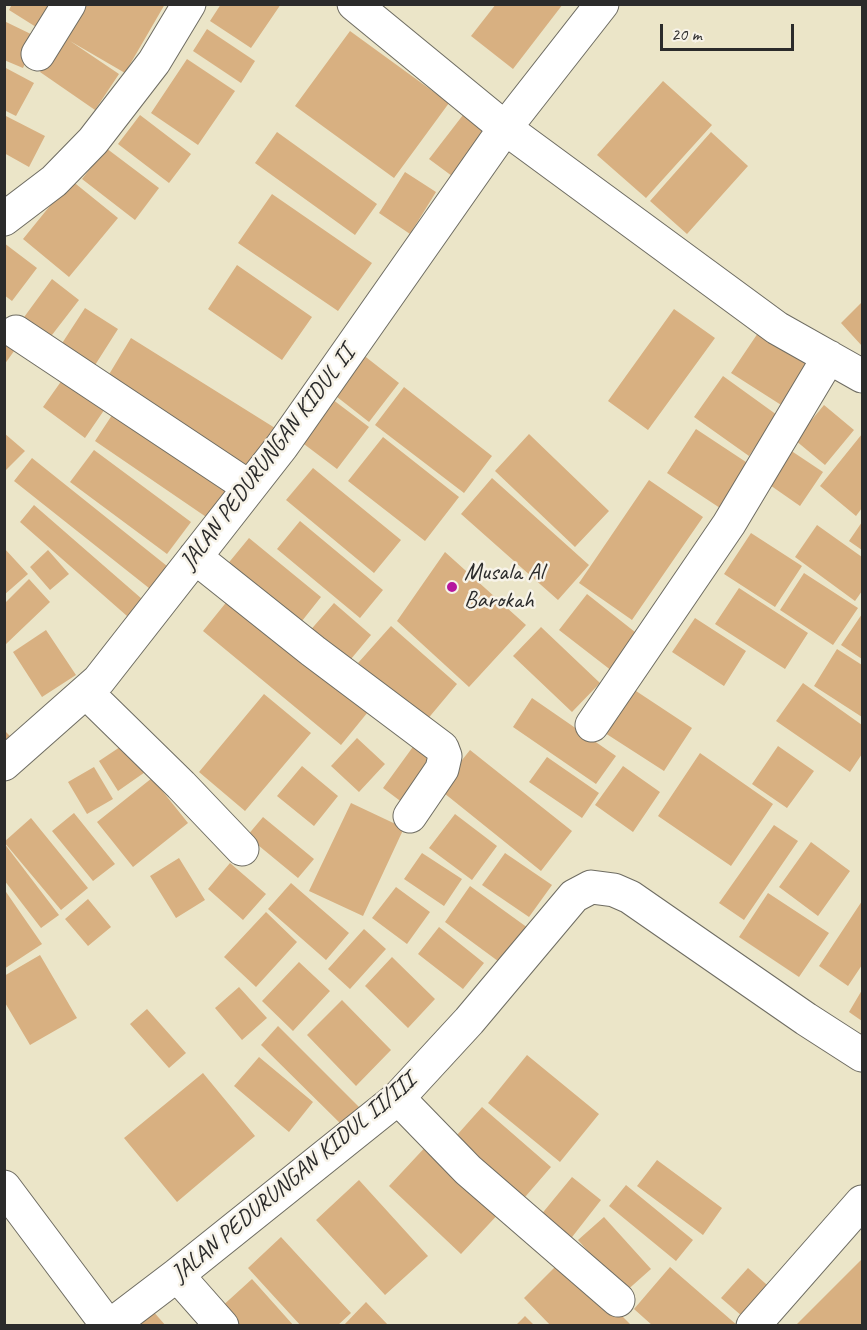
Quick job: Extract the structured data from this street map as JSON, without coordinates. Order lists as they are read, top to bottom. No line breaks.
{"streets":{"street":["JALAN PEDURUNGAN KIDUL II","JALAN PEDURUNGAN KIDUL II/III"]},"places":["Musala Al Barokah"],"scale_bar":"20 m"}
